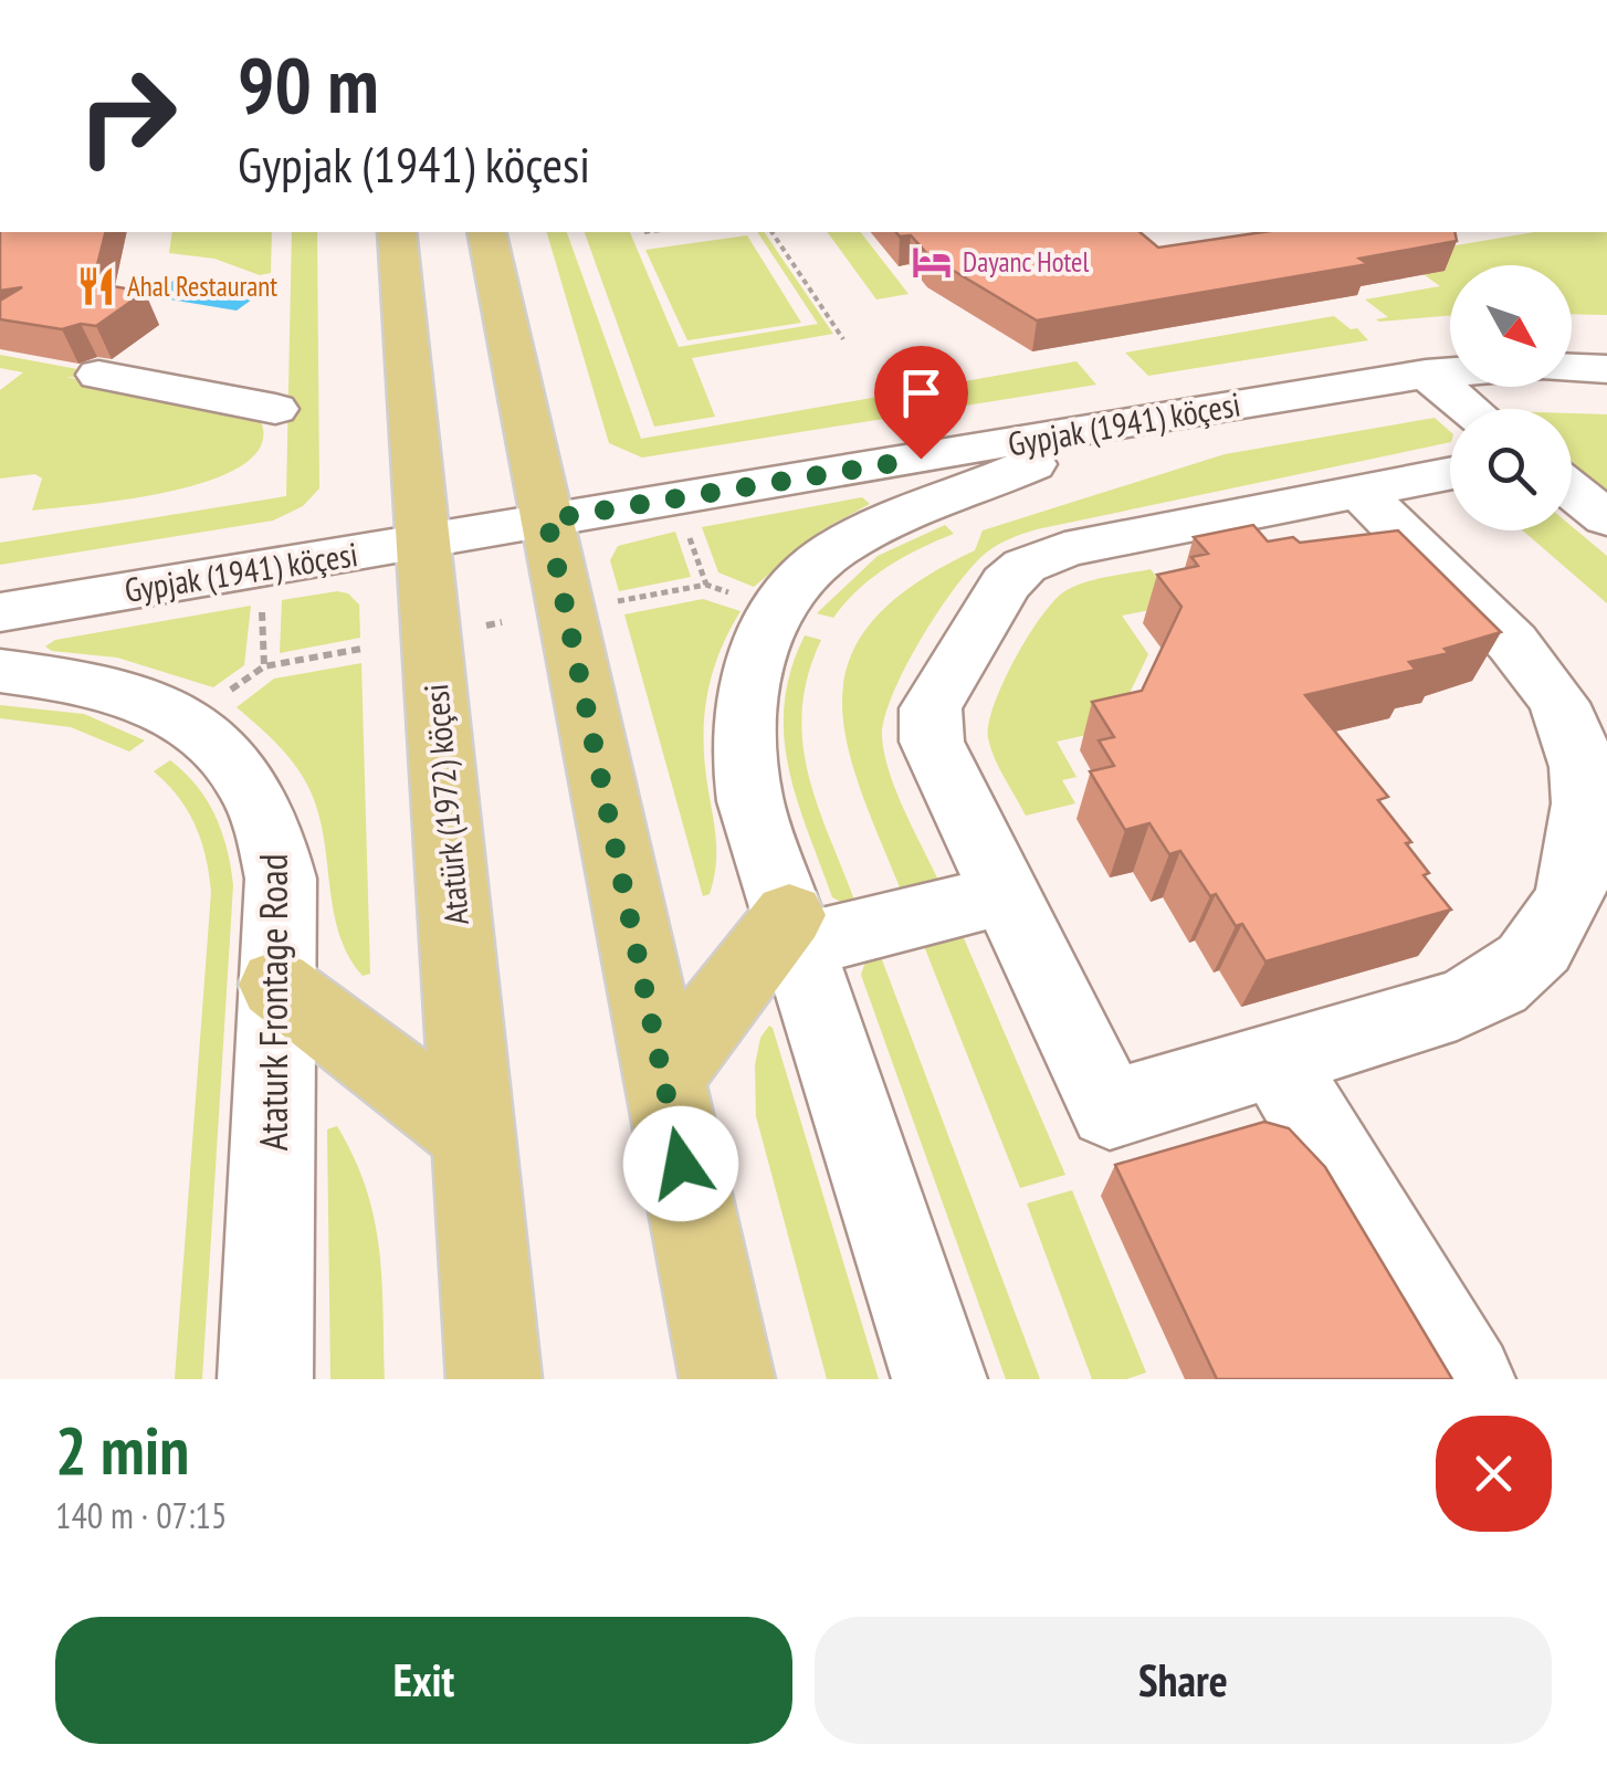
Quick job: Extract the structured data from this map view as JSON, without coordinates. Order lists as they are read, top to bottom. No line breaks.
{"streets":{"main road":["Atatürk (1972) köçesi"],"street":["Gypjak (1941) köçesi","Ataturk Frontage Road"]},"crossings":[["Gypjak (1941) köçesi","Atatürk (1972) köçesi"]],"places":{"hotel":["Dayanc Hotel"],"restaurant":["Ahal Restaurant"]},"north":"bottom right","page":{"turn":["90 m","Gypjak (1941) köçesi"],"heading":["2 min","140 m · 07:15"],"buttons":["Exit","Share"]}}
